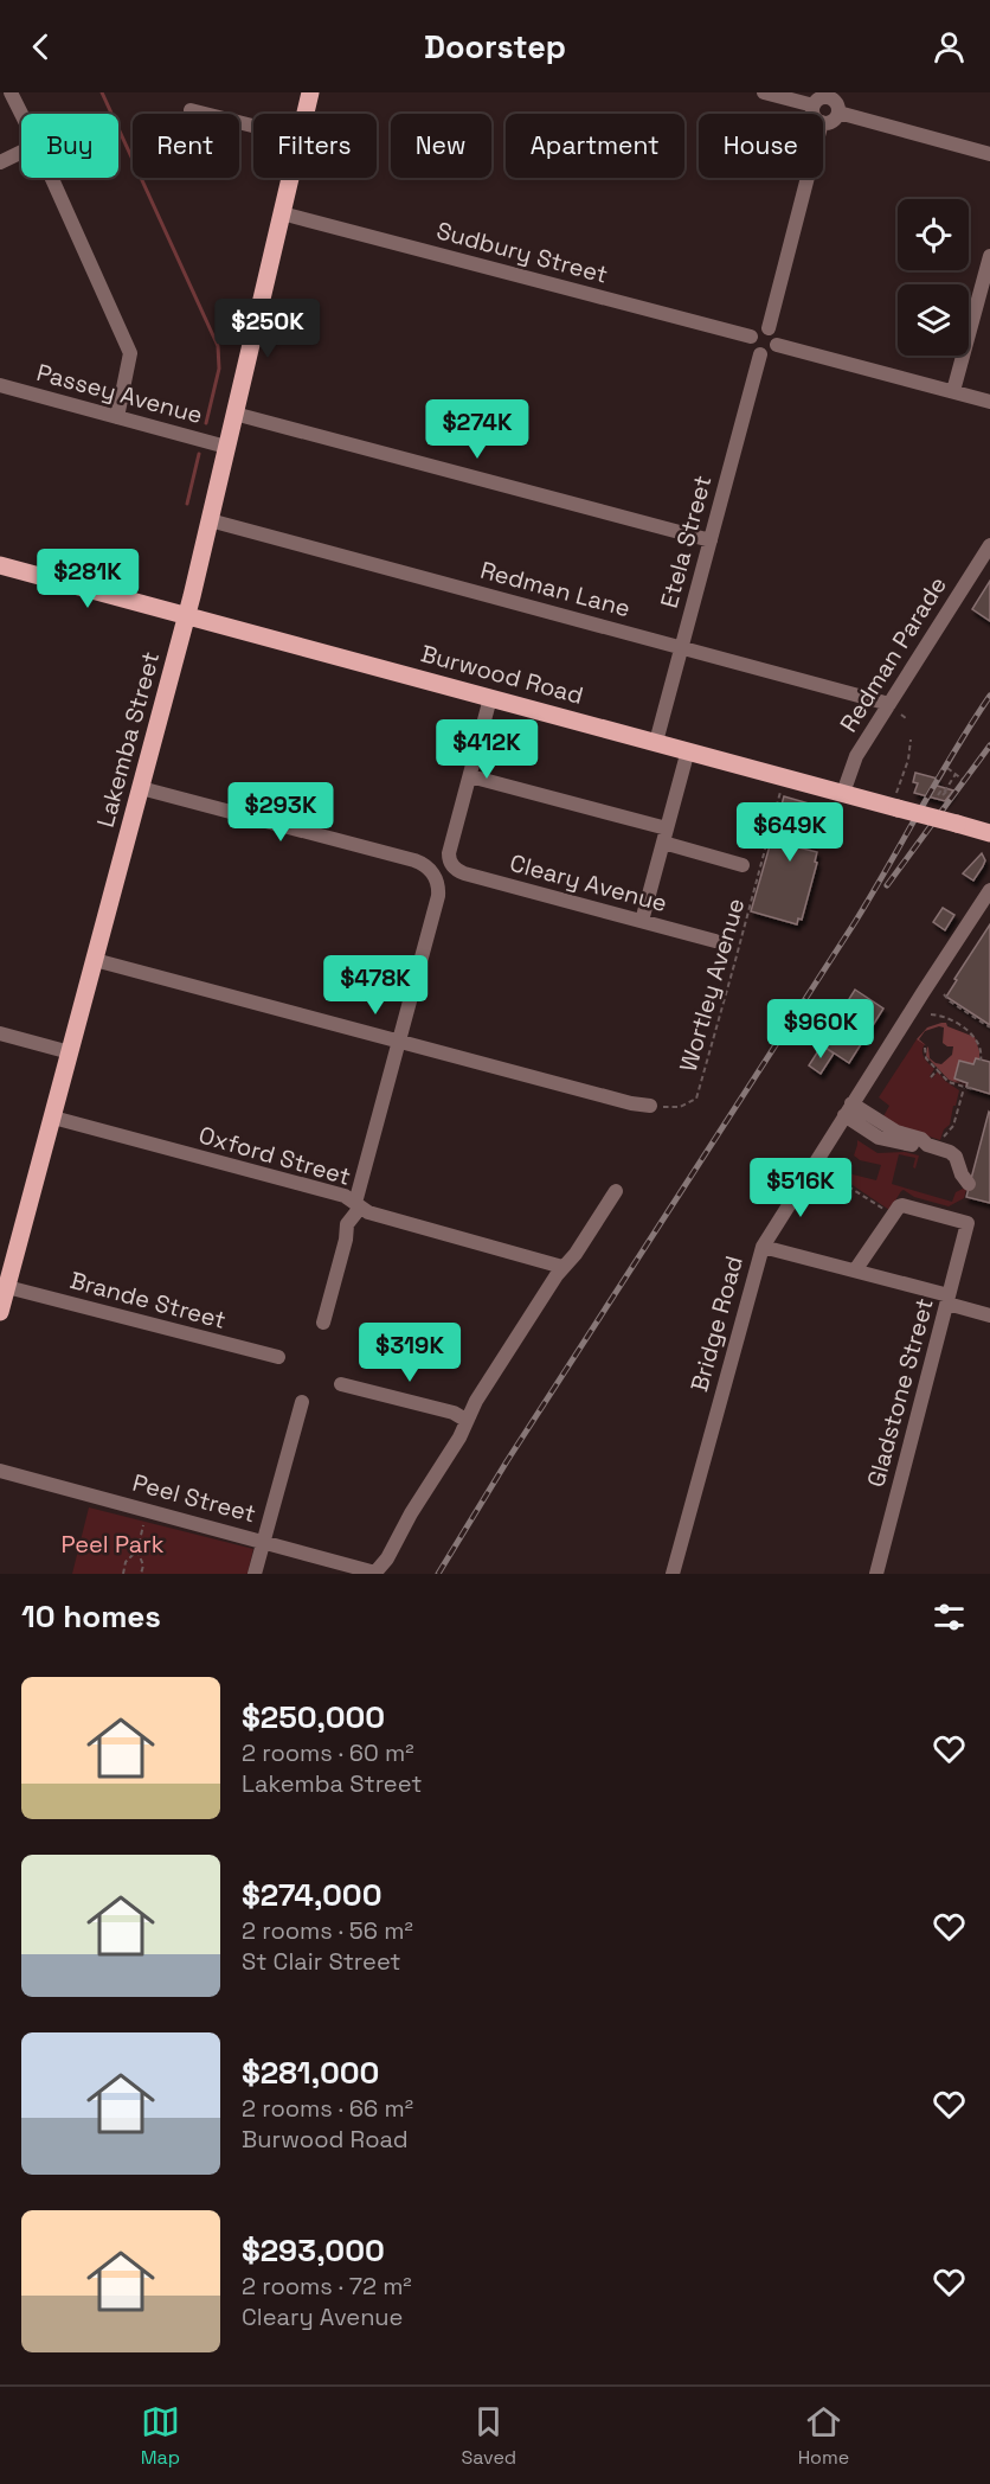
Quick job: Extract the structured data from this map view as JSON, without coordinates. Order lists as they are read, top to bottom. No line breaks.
{"streets":{"main road":["Burwood Road","Lakemba Street"],"street":["Sudbury Street","Passey Avenue","Etela Street","Redman Lane","Redman Parade","Cleary Avenue","Oxford Street","Brande Street","Bridge Road","Gladstone Street","Peel Street"],"path":["Wortley Avenue"]},"crossings":[["Sudbury Street","Etela Street"],["Sudbury Street","Lakemba Street"],["Passey Avenue","Lakemba Street"],["Etela Street","Redman Lane"],["Etela Street","Burwood Road"],["Redman Lane","Redman Parade"],["Redman Lane","Lakemba Street"],["Redman Parade","Burwood Road"],["Burwood Road","Lakemba Street"],["Lakemba Street","Oxford Street"],["Lakemba Street","Brande Street"]],"parks":["Peel Park"],"page":{"header":"Doorstep","chip":["Buy","Rent","Filters","New","Apartment","House"],"price":["$250K","$274K","$281K","$412K","$293K","$649K","$478K","$960K","$516K","$319K"],"heading":"10 homes","list":[{"name":"$250,000","note":"2 rooms · 60 m² · Lakemba Street"},{"name":"$274,000","note":"2 rooms · 56 m² · St Clair Street"},{"name":"$281,000","note":"2 rooms · 66 m² · Burwood Road"},{"name":"$293,000","note":"2 rooms · 72 m² · Cleary Avenue"}],"tabs":["Map","Saved","Home"]}}
